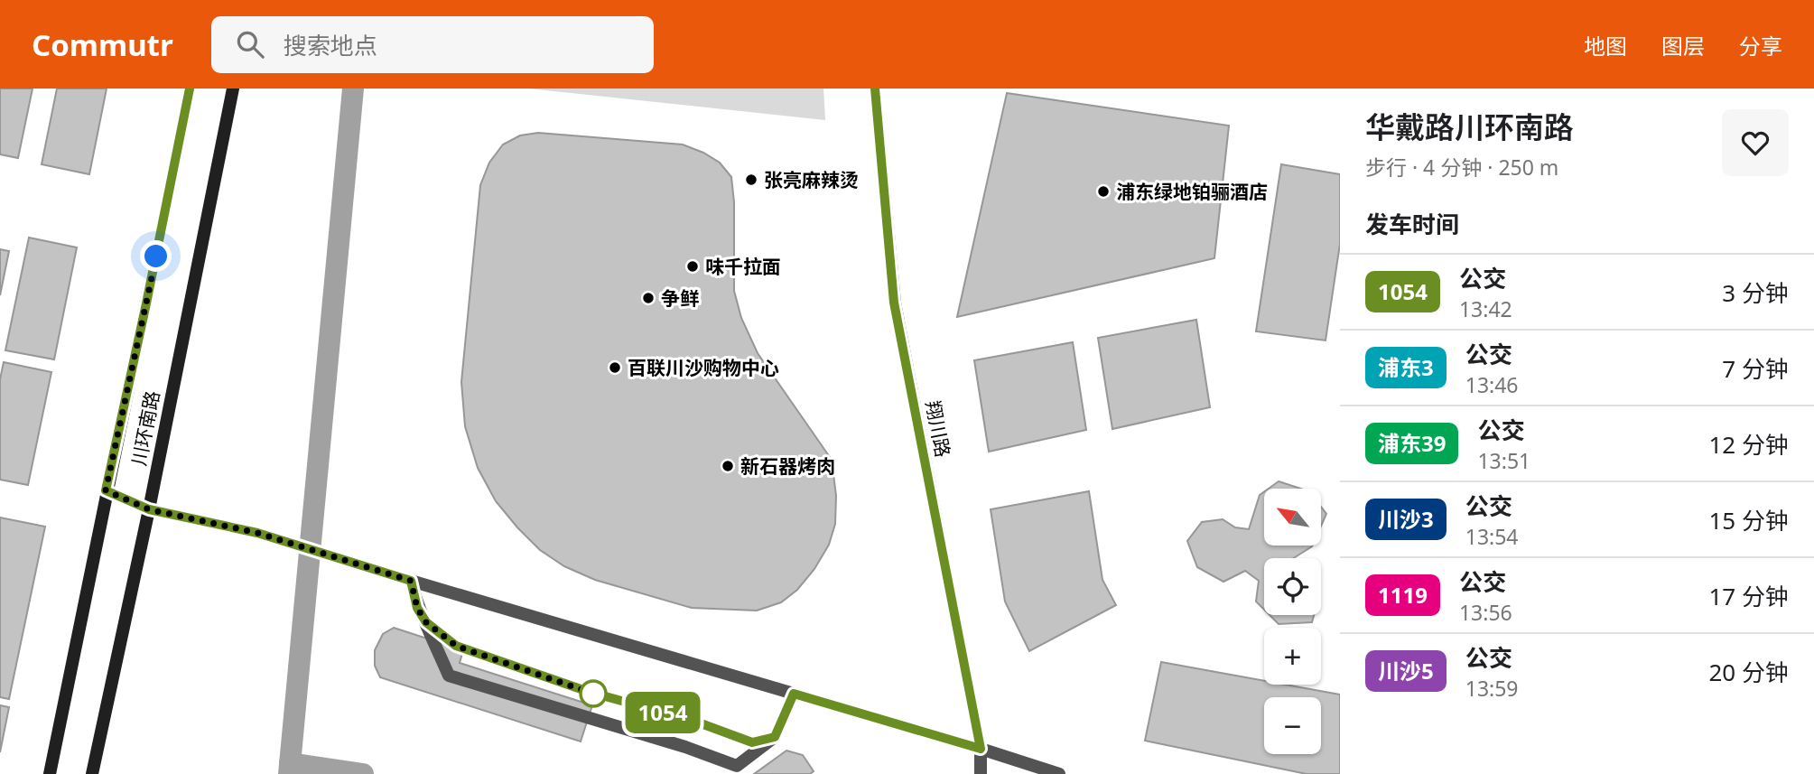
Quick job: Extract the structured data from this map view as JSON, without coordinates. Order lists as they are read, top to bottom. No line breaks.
{"streets":{"main road":["川环南路"],"street":["翔川路"]},"places":["张亮麻辣烫","浦东绿地铂骊酒店","味千拉面","争鲜","百联川沙购物中心","新石器烤肉"],"lines":["bus line 1054"],"north":"top left","page":{"header":"Commutr","search":"搜索地点","nav":["地图","图层","分享"],"on_map":"1054","heading":[["华戴路川环南路","步行 · 4 分钟 · 250 m"],"发车时间"],"list":[{"mark":"1054","name":"公交","note":"13:42","value":"3 分钟"},{"mark":"浦东3","name":"公交","note":"13:46","value":"7 分钟"},{"mark":"浦东39","name":"公交","note":"13:51","value":"12 分钟"},{"mark":"川沙3","name":"公交","note":"13:54","value":"15 分钟"},{"mark":"1119","name":"公交","note":"13:56","value":"17 分钟"},{"mark":"川沙5","name":"公交","note":"13:59","value":"20 分钟"}],"map_buttons":["+","−"]}}
